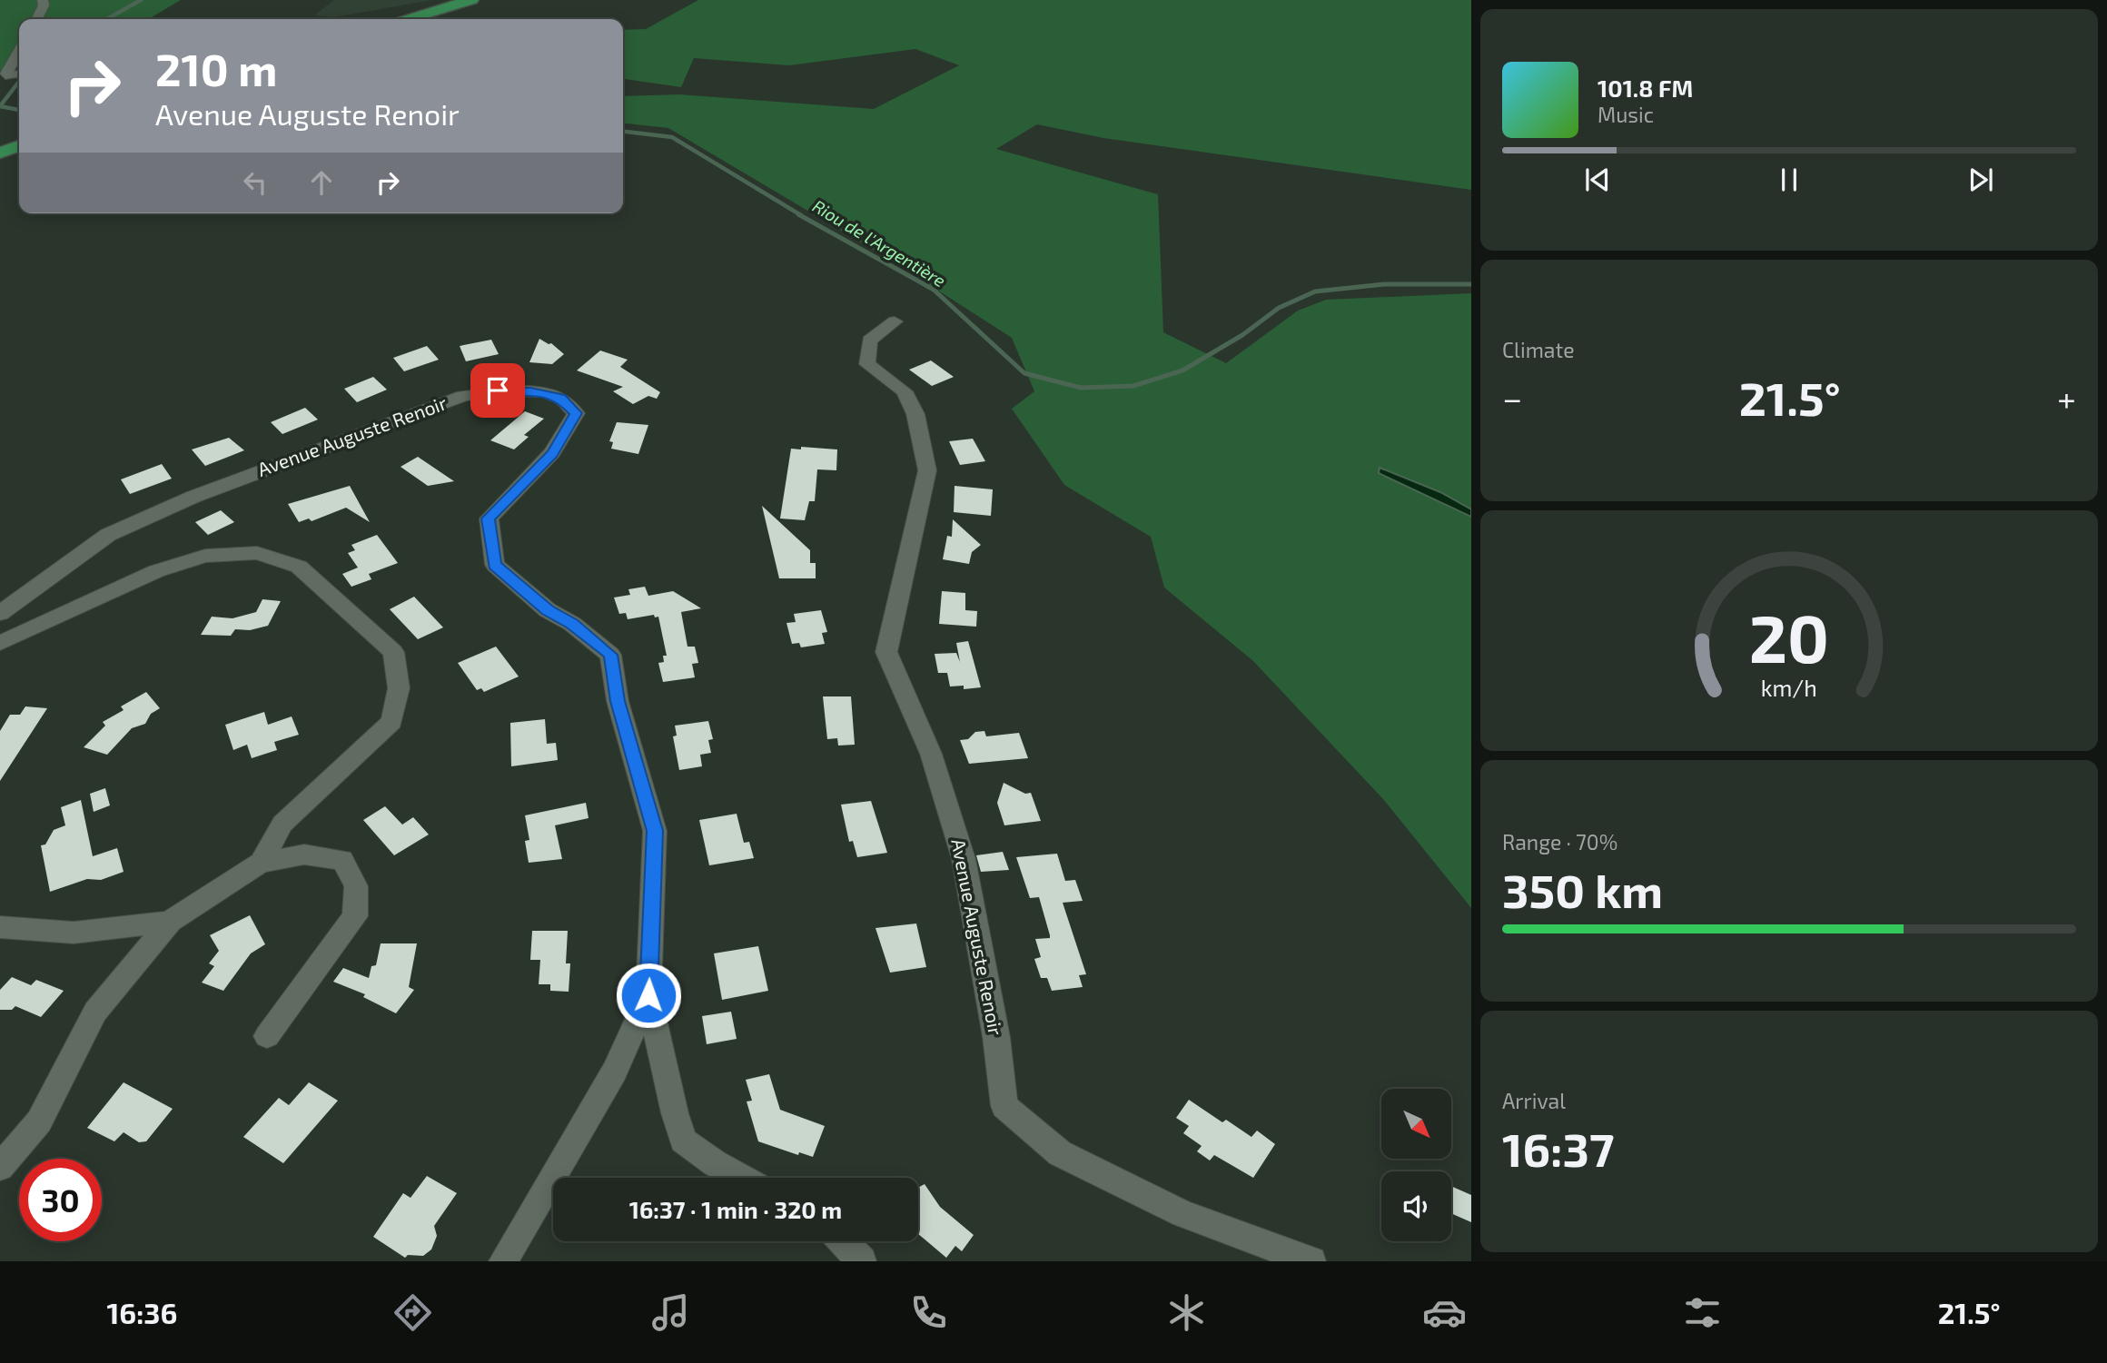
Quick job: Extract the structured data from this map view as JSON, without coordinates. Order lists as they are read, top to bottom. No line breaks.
{"streets":{"street":["Avenue Auguste Renoir"]},"water":["Riou de l'Argentière"],"north":"bottom right","page":{"turn":["210 m","Avenue Auguste Renoir"],"song":["101.8 FM","Music"],"tile":["Climate",["Range · 70%","350 km"],["Arrival","16:37"]],"heat":["−","21.5°","+"],"limit":"30","trip":"16:37 · 1 min · 320 m","tabs":["16:36","21.5°"],"gauge":["20","km/h"]}}
